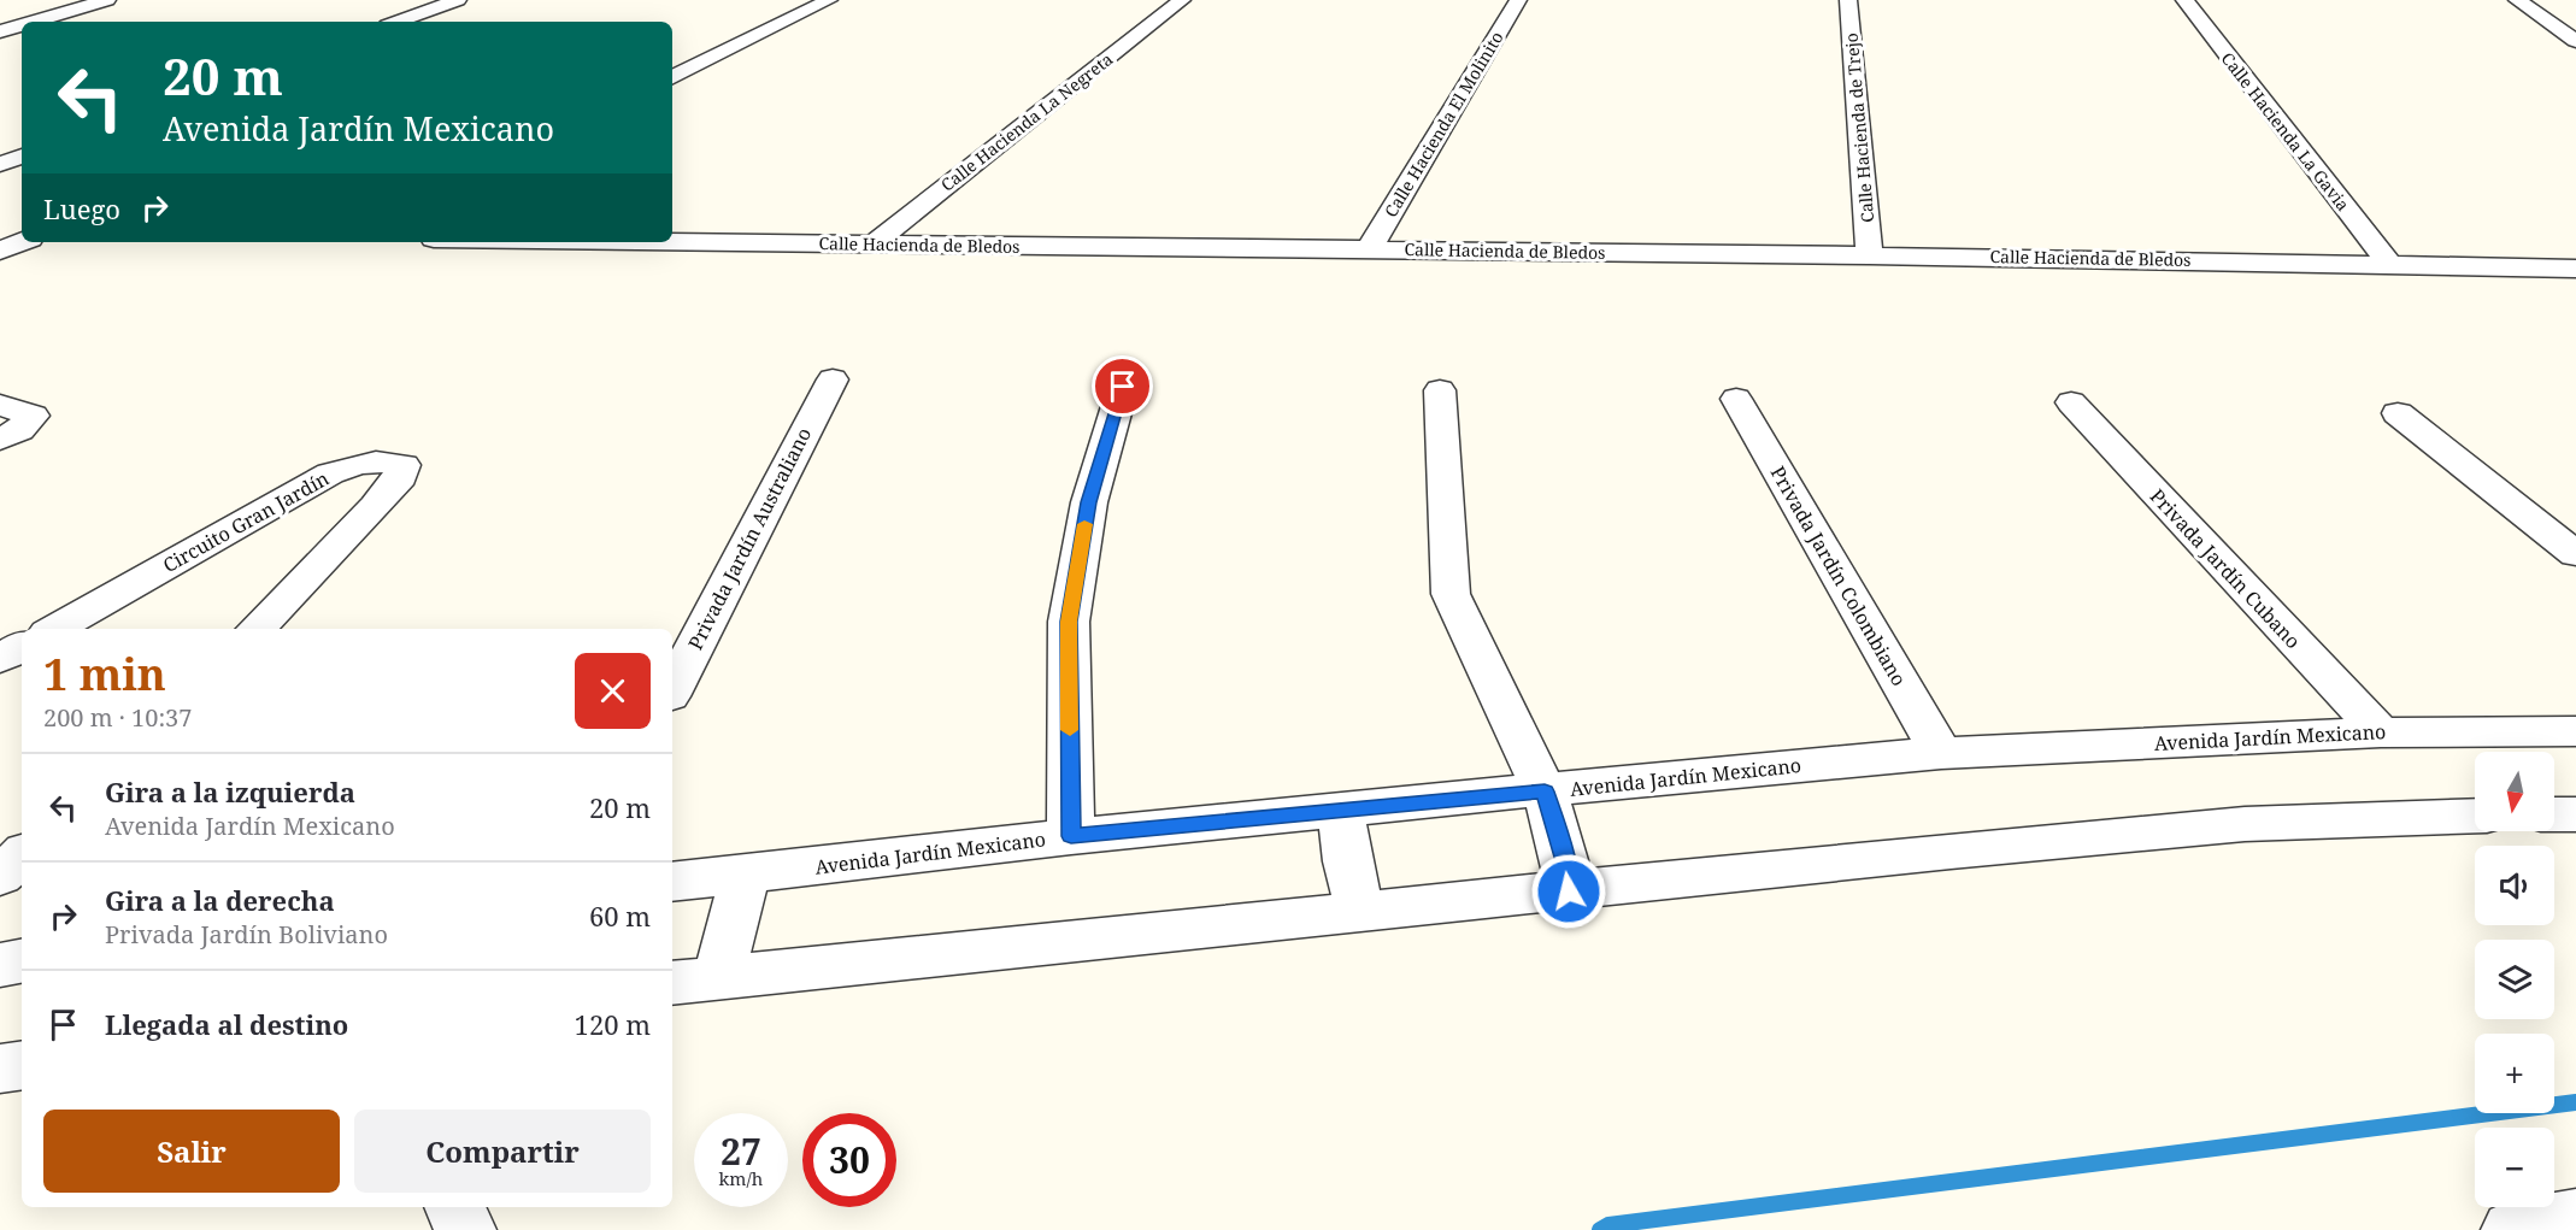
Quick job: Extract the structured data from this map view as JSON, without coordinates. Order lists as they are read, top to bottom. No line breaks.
{"streets":{"street":["Calle Hacienda La Negreta","Calle Hacienda El Molinito","Calle Hacienda de Trejo","Calle Hacienda La Gavia","Calle Hacienda de Bledos","Circuito Gran Jardín","Privada Jardín Australiano","Privada Jardín Cubano","Privada Jardín Colombiano","Avenida Jardín Mexicano"]},"crossings":[["Calle Hacienda La Negreta","Calle Hacienda de Bledos"],["Calle Hacienda El Molinito","Calle Hacienda de Bledos"],["Calle Hacienda de Trejo","Calle Hacienda de Bledos"],["Calle Hacienda La Gavia","Calle Hacienda de Bledos"],["Privada Jardín Cubano","Avenida Jardín Mexicano"],["Privada Jardín Colombiano","Avenida Jardín Mexicano"]],"north":"bottom","page":{"turn":["20 m","Avenida Jardín Mexicano"],"then":"Luego","heading":["1 min","200 m · 10:37"],"map_buttons":["+","−"],"list":[{"name":"Gira a la izquierda","note":"Avenida Jardín Mexicano","value":"20 m"},{"name":"Gira a la derecha","note":"Privada Jardín Boliviano","value":"60 m"},{"name":"Llegada al destino","value":"120 m"}],"buttons":["Salir","Compartir"],"speed":"27 km/h","limit":"30"}}
